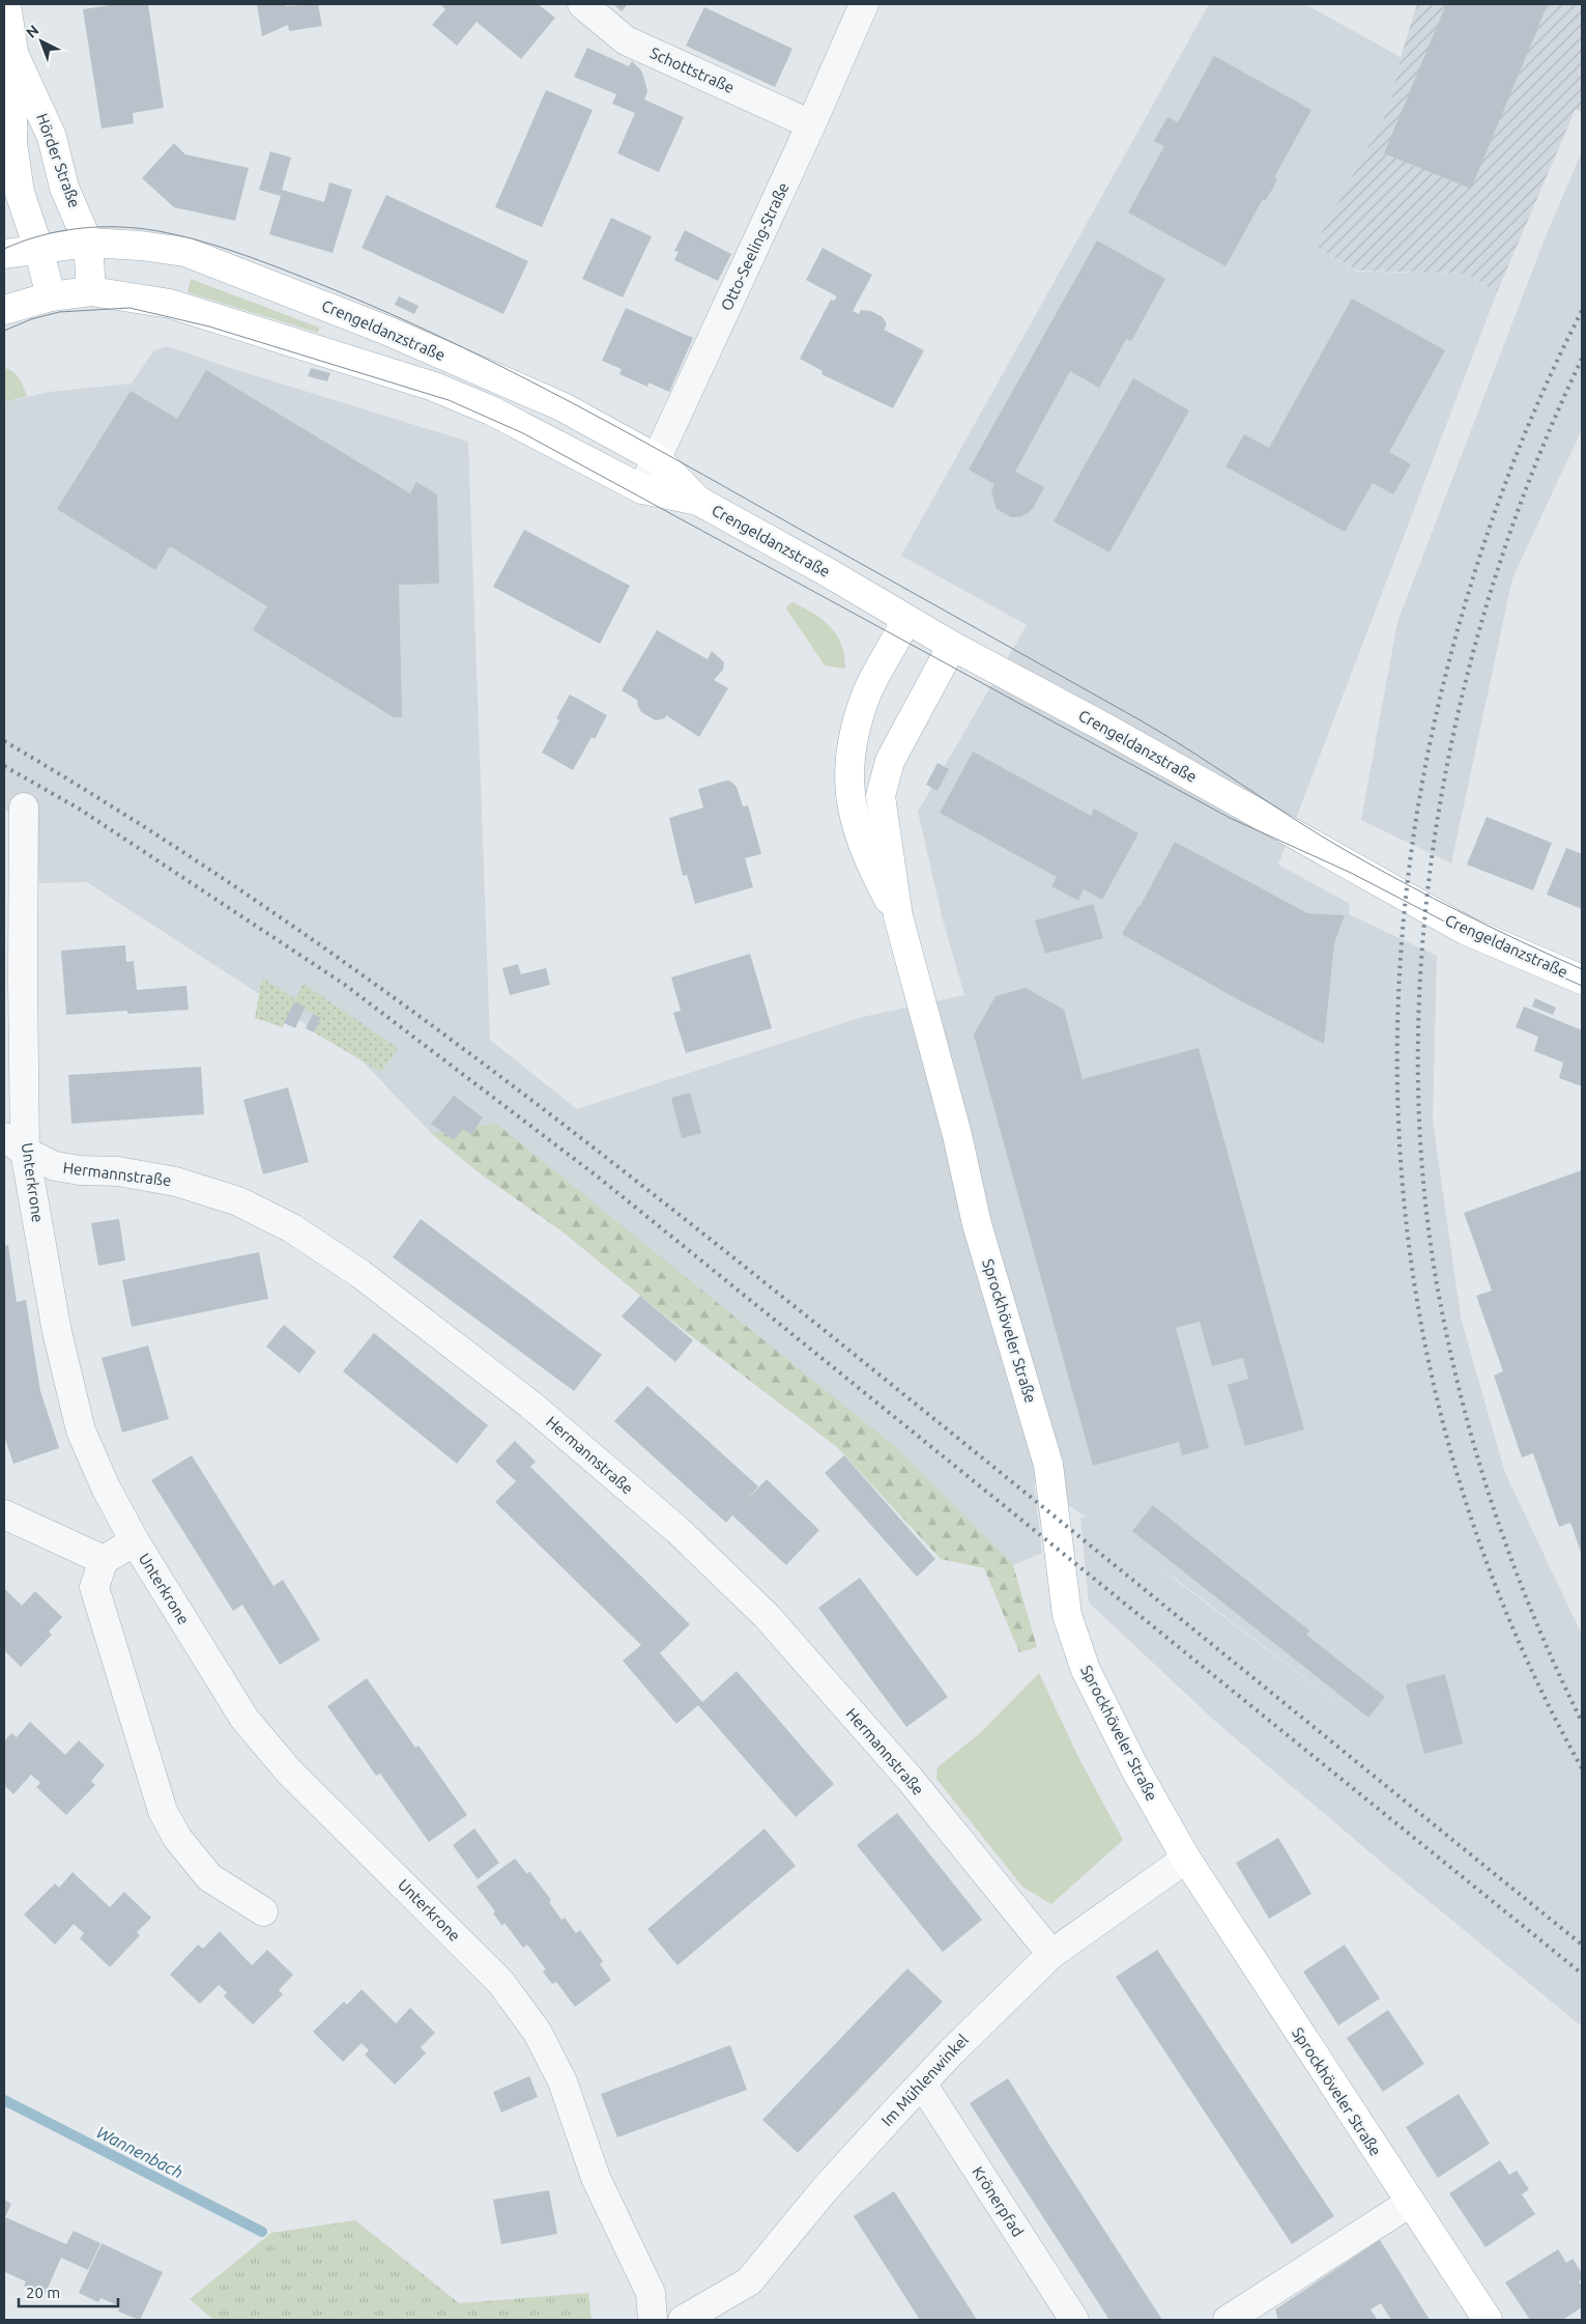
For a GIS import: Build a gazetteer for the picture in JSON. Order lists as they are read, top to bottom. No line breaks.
{"streets":{"main road":["Hörder Straße","Crengeldanzstraße","Sprockhöveler Straße"],"street":["Schottstraße","Otto-Seeling-Straße","Hermannstraße","Unterkrone","Im Mühlenwinkel","Krönerpfad"]},"crossings":[["Schottstraße","Otto-Seeling-Straße"],["Hörder Straße","Crengeldanzstraße"],["Otto-Seeling-Straße","Crengeldanzstraße"],["Crengeldanzstraße","Sprockhöveler Straße"],["Hermannstraße","Unterkrone"],["Hermannstraße","Im Mühlenwinkel"],["Sprockhöveler Straße","Im Mühlenwinkel"],["Im Mühlenwinkel","Krönerpfad"]],"water":["Wannenbach"],"scale_bar":"20 m","north":"top left"}
